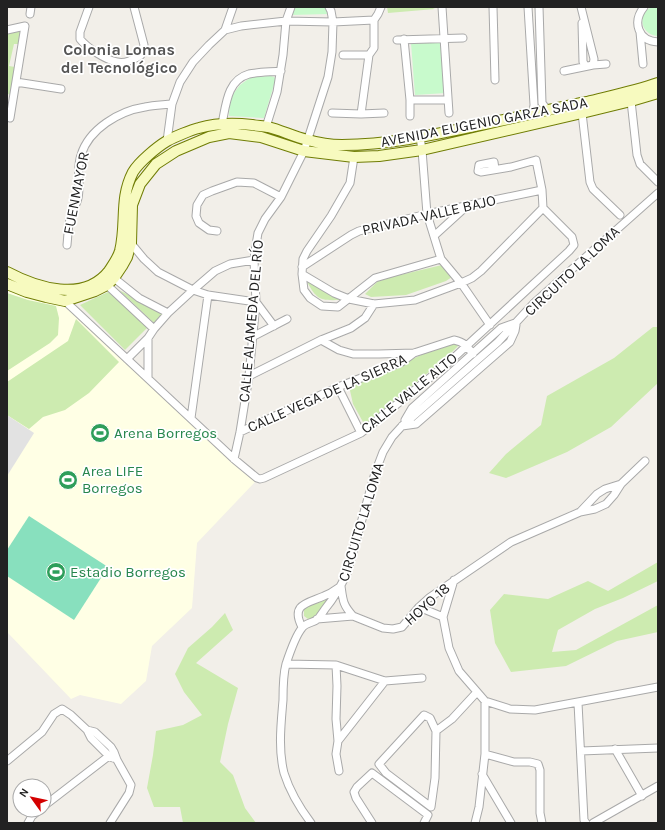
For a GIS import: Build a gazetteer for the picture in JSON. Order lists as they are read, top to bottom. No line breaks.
{"streets":{"street":["AVENIDA EUGENIO GARZA SADA","FUENMAYOR","PRIVADA VALLE BAJO","CIRCUITO LA LOMA","CALLE ALAMEDA DEL RÍO","CALLE VEGA DE LA SIERRA","CALLE VALLE ALTO","HOYO 18"]},"crossings":[["AVENIDA EUGENIO GARZA SADA","CALLE ALAMEDA DEL RÍO"],["CIRCUITO LA LOMA","HOYO 18"],["CALLE ALAMEDA DEL RÍO","CALLE VEGA DE LA SIERRA"],["CALLE ALAMEDA DEL RÍO","CALLE VALLE ALTO"]],"districts":["Colonia Lomas del Tecnológico"],"places":{"sports":["Arena Borregos","Area LIFE Borregos","Estadio Borregos"]},"north":"top left"}
